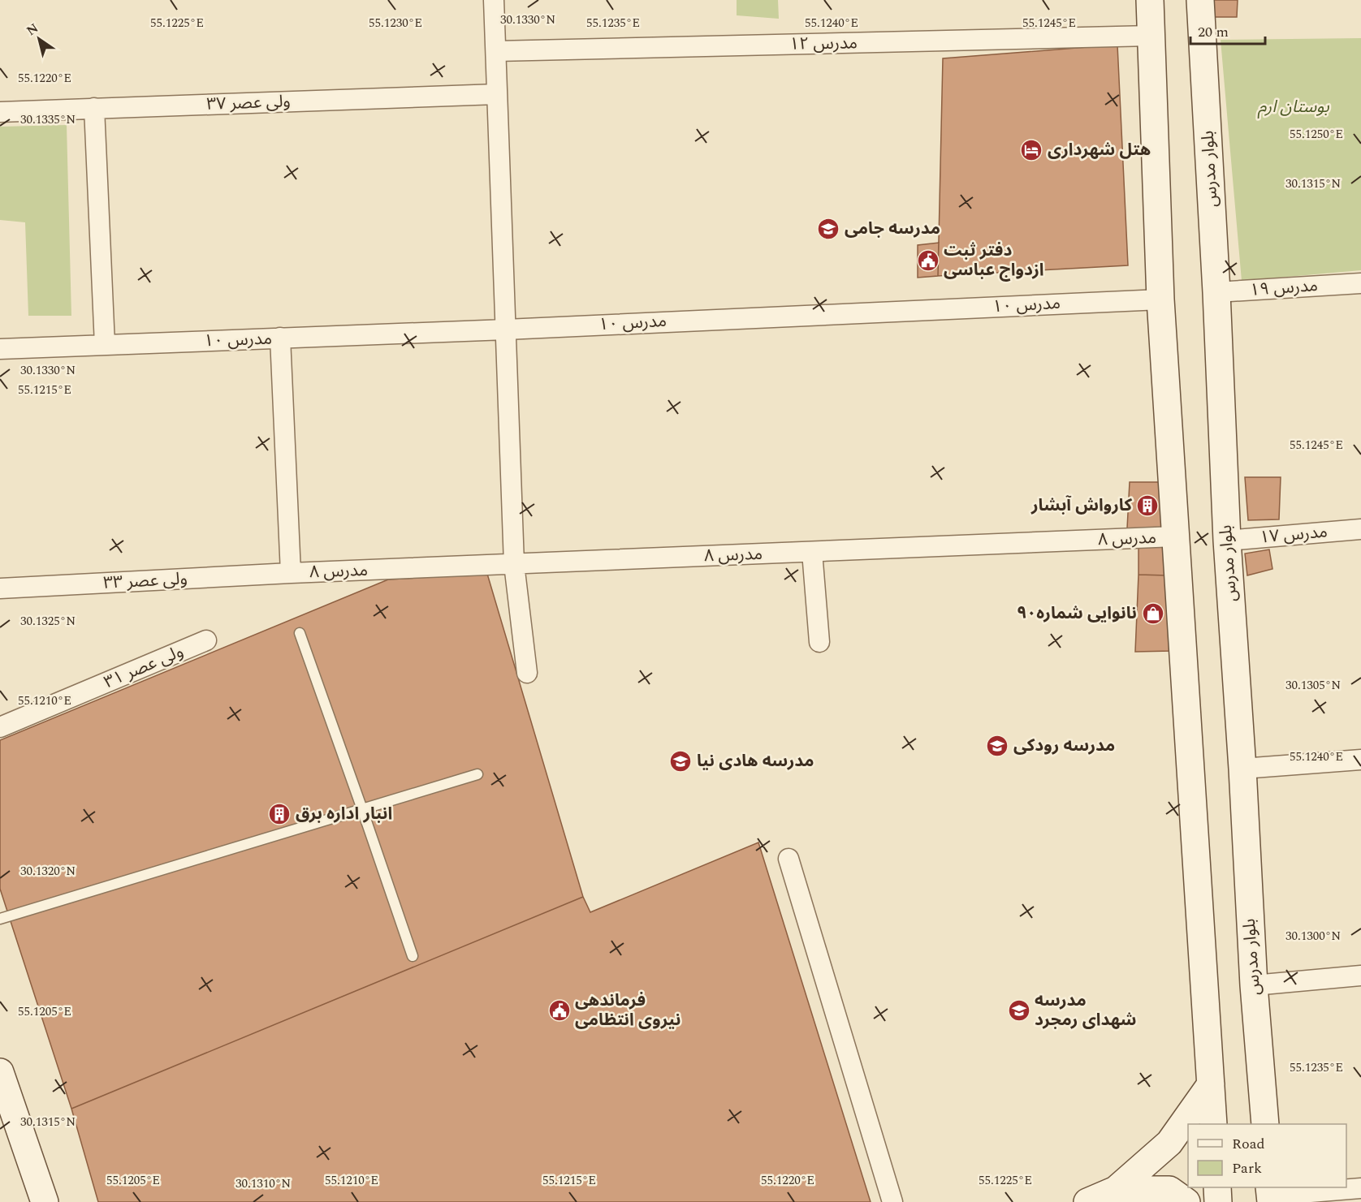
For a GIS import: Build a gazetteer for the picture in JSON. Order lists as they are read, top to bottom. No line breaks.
{"streets":{"street":["مدرس ۱۲","ولی عصر ۳۷","بلوار مدرس","مدرس ۱۹","مدرس ۱۰","مدرس ۱۷","مدرس ۸","ولی عصر ۳۳","ولی عصر ۳۱"]},"crossings":[["بلوار مدرس","مدرس ۱۹"],["بلوار مدرس","مدرس ۱۷"],["مدرس ۸","ولی عصر ۳۳"]],"parks":["بوستان ارم"],"places":{"hotel":["هتل شهرداری"],"school or university":["مدرسه جامی","مدرسه رودکی","مدرسه هادی نیا","مدرسه شهدای رمجرد"],"public building":["دفتر ثبت ازدواج عباسی","فرماندهی نیروی انتظامی"],"building":["کارواش آبشار","انبار اداره برق"],"shop":["نانوایی شماره۹۰"]},"legend":["Road","Park"],"scale_bar":"20 m","north":"top left","coordinates":["30.1330°N","55.1225°E","55.1230°E","55.1240°E","55.1235°E","55.1245°E","55.1220°E","30.1335°N","55.1250°E","30.1315°N","55.1215°E","30.1325°N","30.1305°N","55.1210°E","30.1320°N","30.1300°N","55.1205°E","30.1310°N"]}
